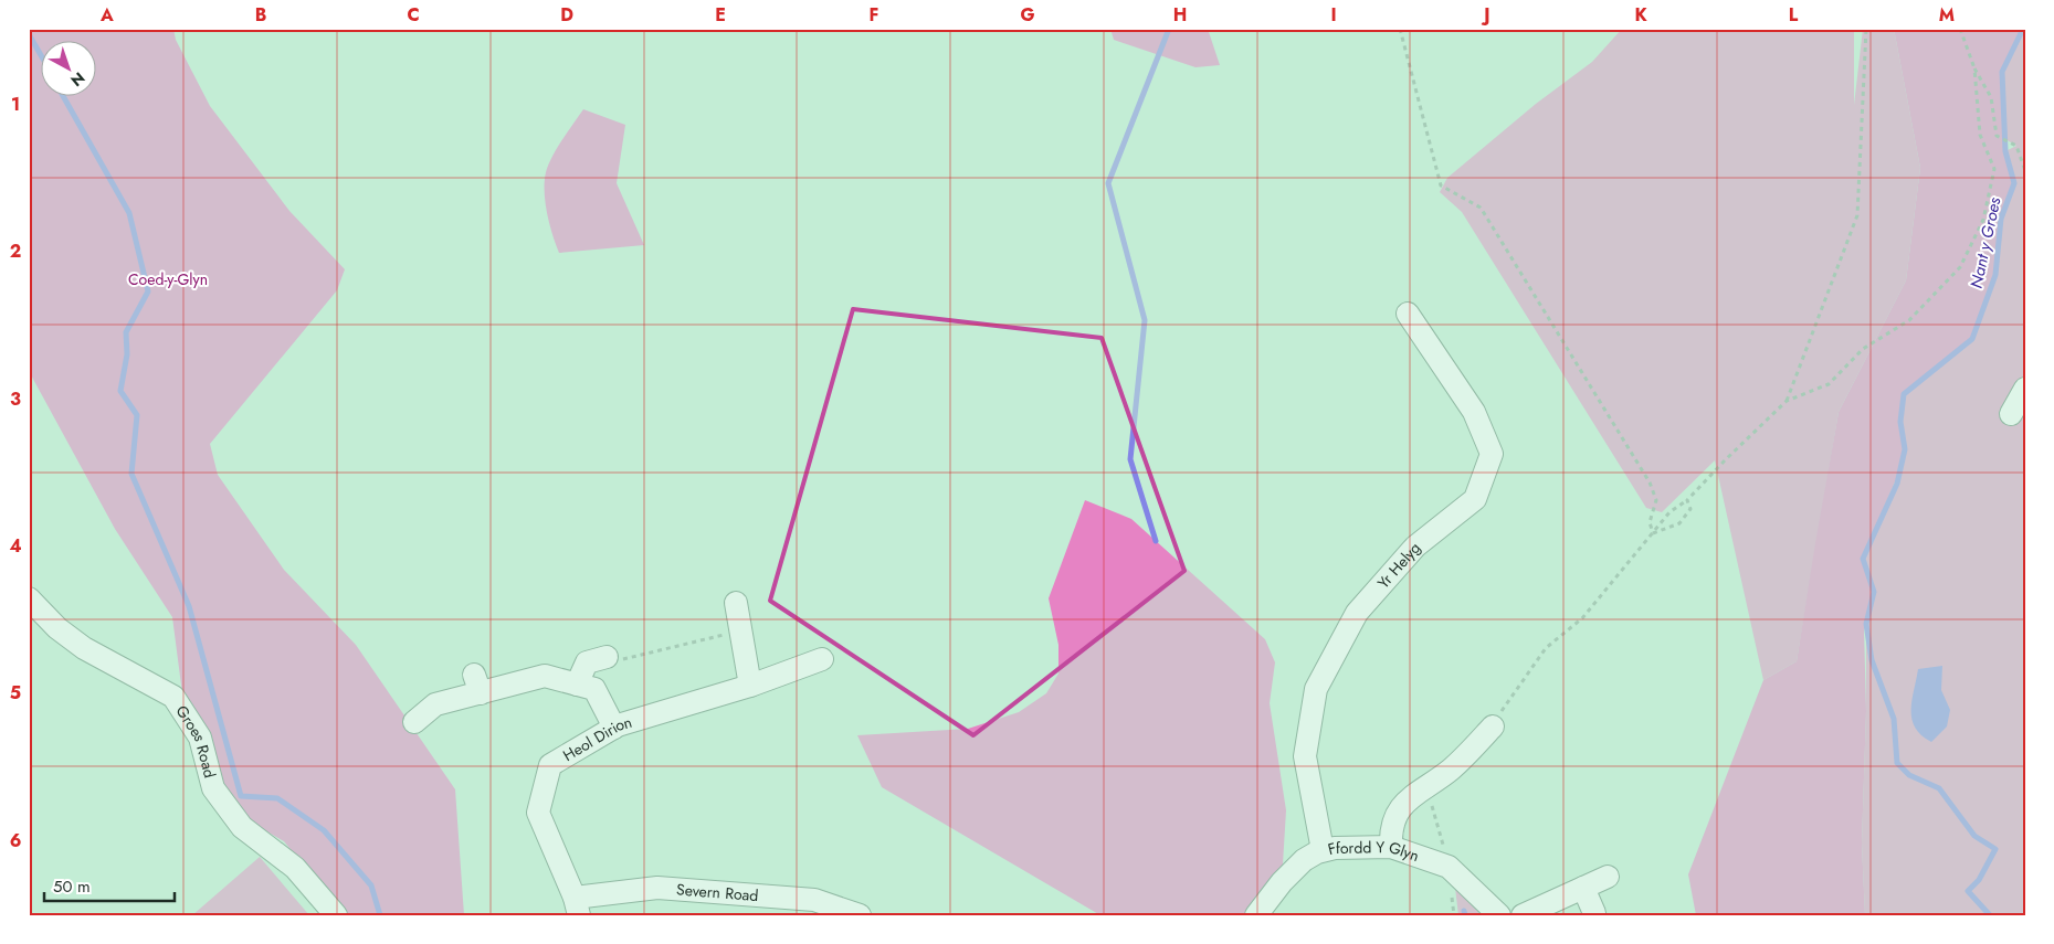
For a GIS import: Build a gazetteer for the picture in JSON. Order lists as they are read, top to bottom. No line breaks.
{"streets":{"street":["Yr Helyg","Heol Dirion","Groes Road","Ffordd Y Glyn","Severn Road"]},"crossings":[["Yr Helyg","Ffordd Y Glyn"],["Heol Dirion","Severn Road"]],"water":["Nant y Groes"],"parks":["Coed-y-Glyn"],"scale_bar":"50 m","north":"bottom right","grid":{"columns":["A","B","C","D","E","F","G","H","I","J","K","L","M"],"rows":["1","2","3","4","5","6"]}}
